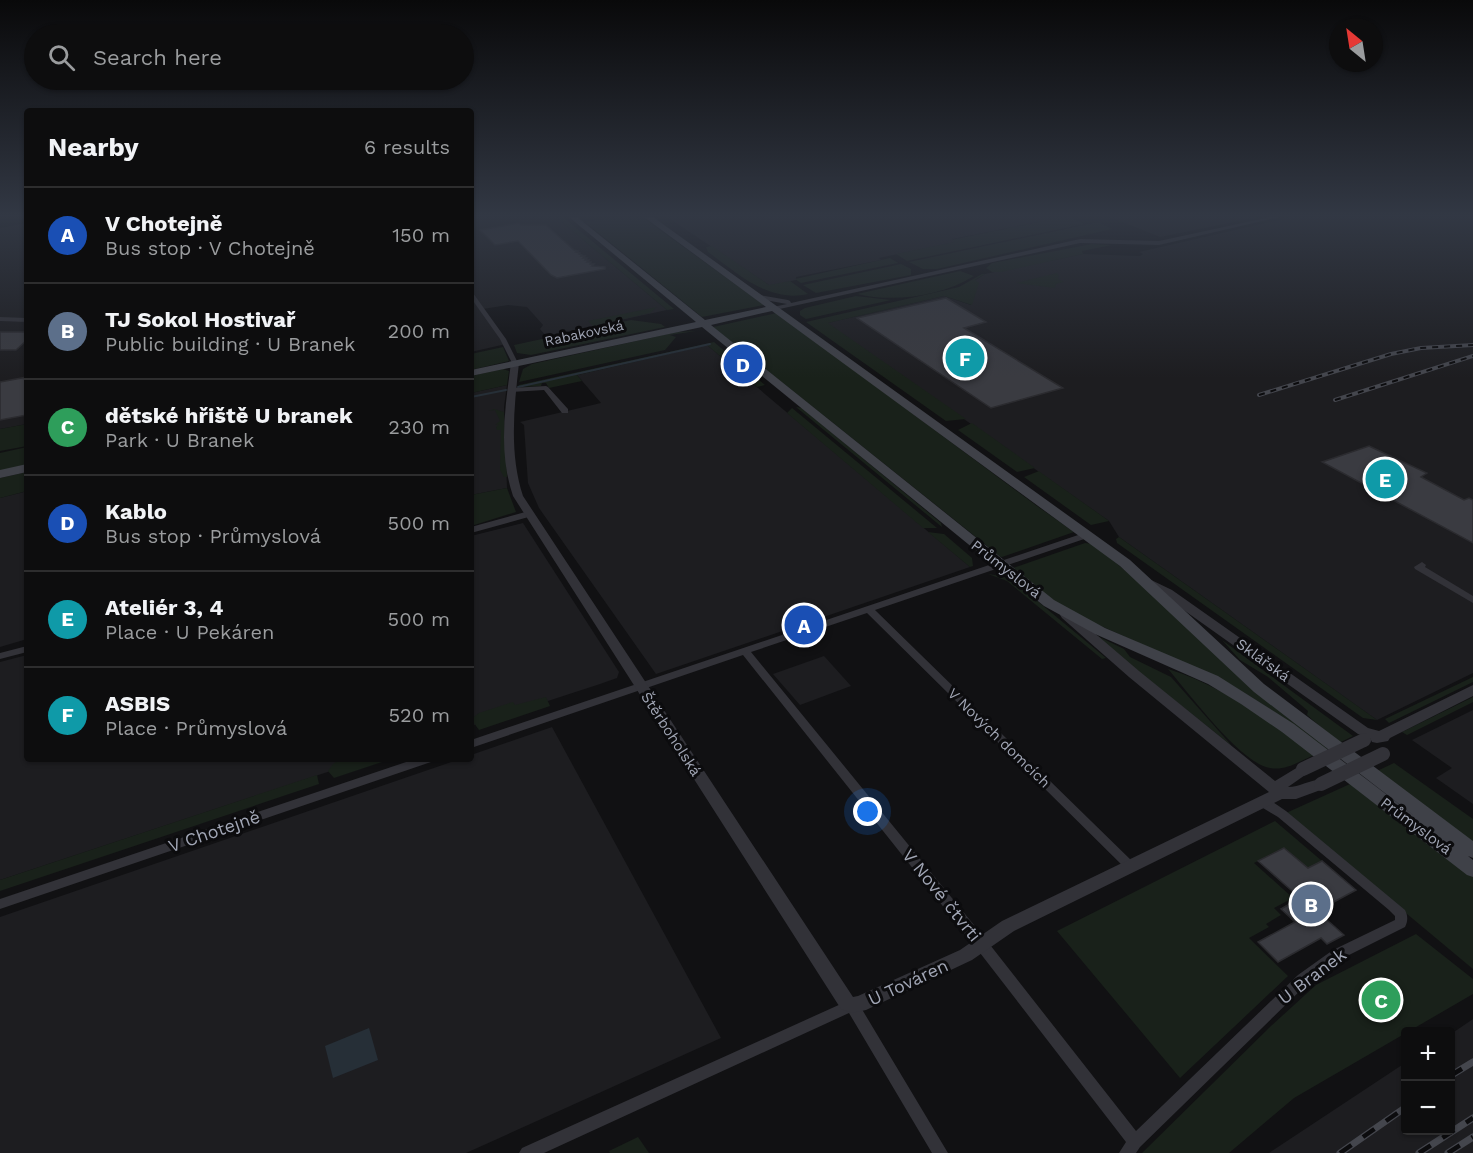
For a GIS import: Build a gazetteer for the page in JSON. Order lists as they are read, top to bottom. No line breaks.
{"streets":{"main road":["Rabakovská","Průmyslová"],"street":["Sklářská","Štěrboholská","V Nových domcích","V Chotejně","V Nové čtvrti","U Branek","U Továren"]},"crossings":[["Rabakovská","Průmyslová"],["Rabakovská","Štěrboholská"],["Průmyslová","Sklářská"],["Sklářská","U Továren"],["Štěrboholská","U Továren"],["V Nových domcích","U Továren"],["V Nové čtvrti","U Branek"],["V Nové čtvrti","U Továren"],["U Branek","U Továren"]],"north":"top left","page":{"search":"Search here","heading":["Nearby","6 results"],"list":[{"mark":"A","name":"V Chotejně","note":"Bus stop · V Chotejně","value":"150 m"},{"mark":"B","name":"TJ Sokol Hostivař","note":"Public building · U Branek","value":"200 m"},{"mark":"C","name":"dětské hřiště U branek","note":"Park · U Branek","value":"230 m"},{"mark":"D","name":"Kablo","note":"Bus stop · Průmyslová","value":"500 m"},{"mark":"E","name":"Ateliér 3, 4","note":"Place · U Pekáren","value":"500 m"},{"mark":"F","name":"ASBIS","note":"Place · Průmyslová","value":"520 m"}],"pins":["F","D","E","A","B","C"],"map_buttons":["+","−"]}}
